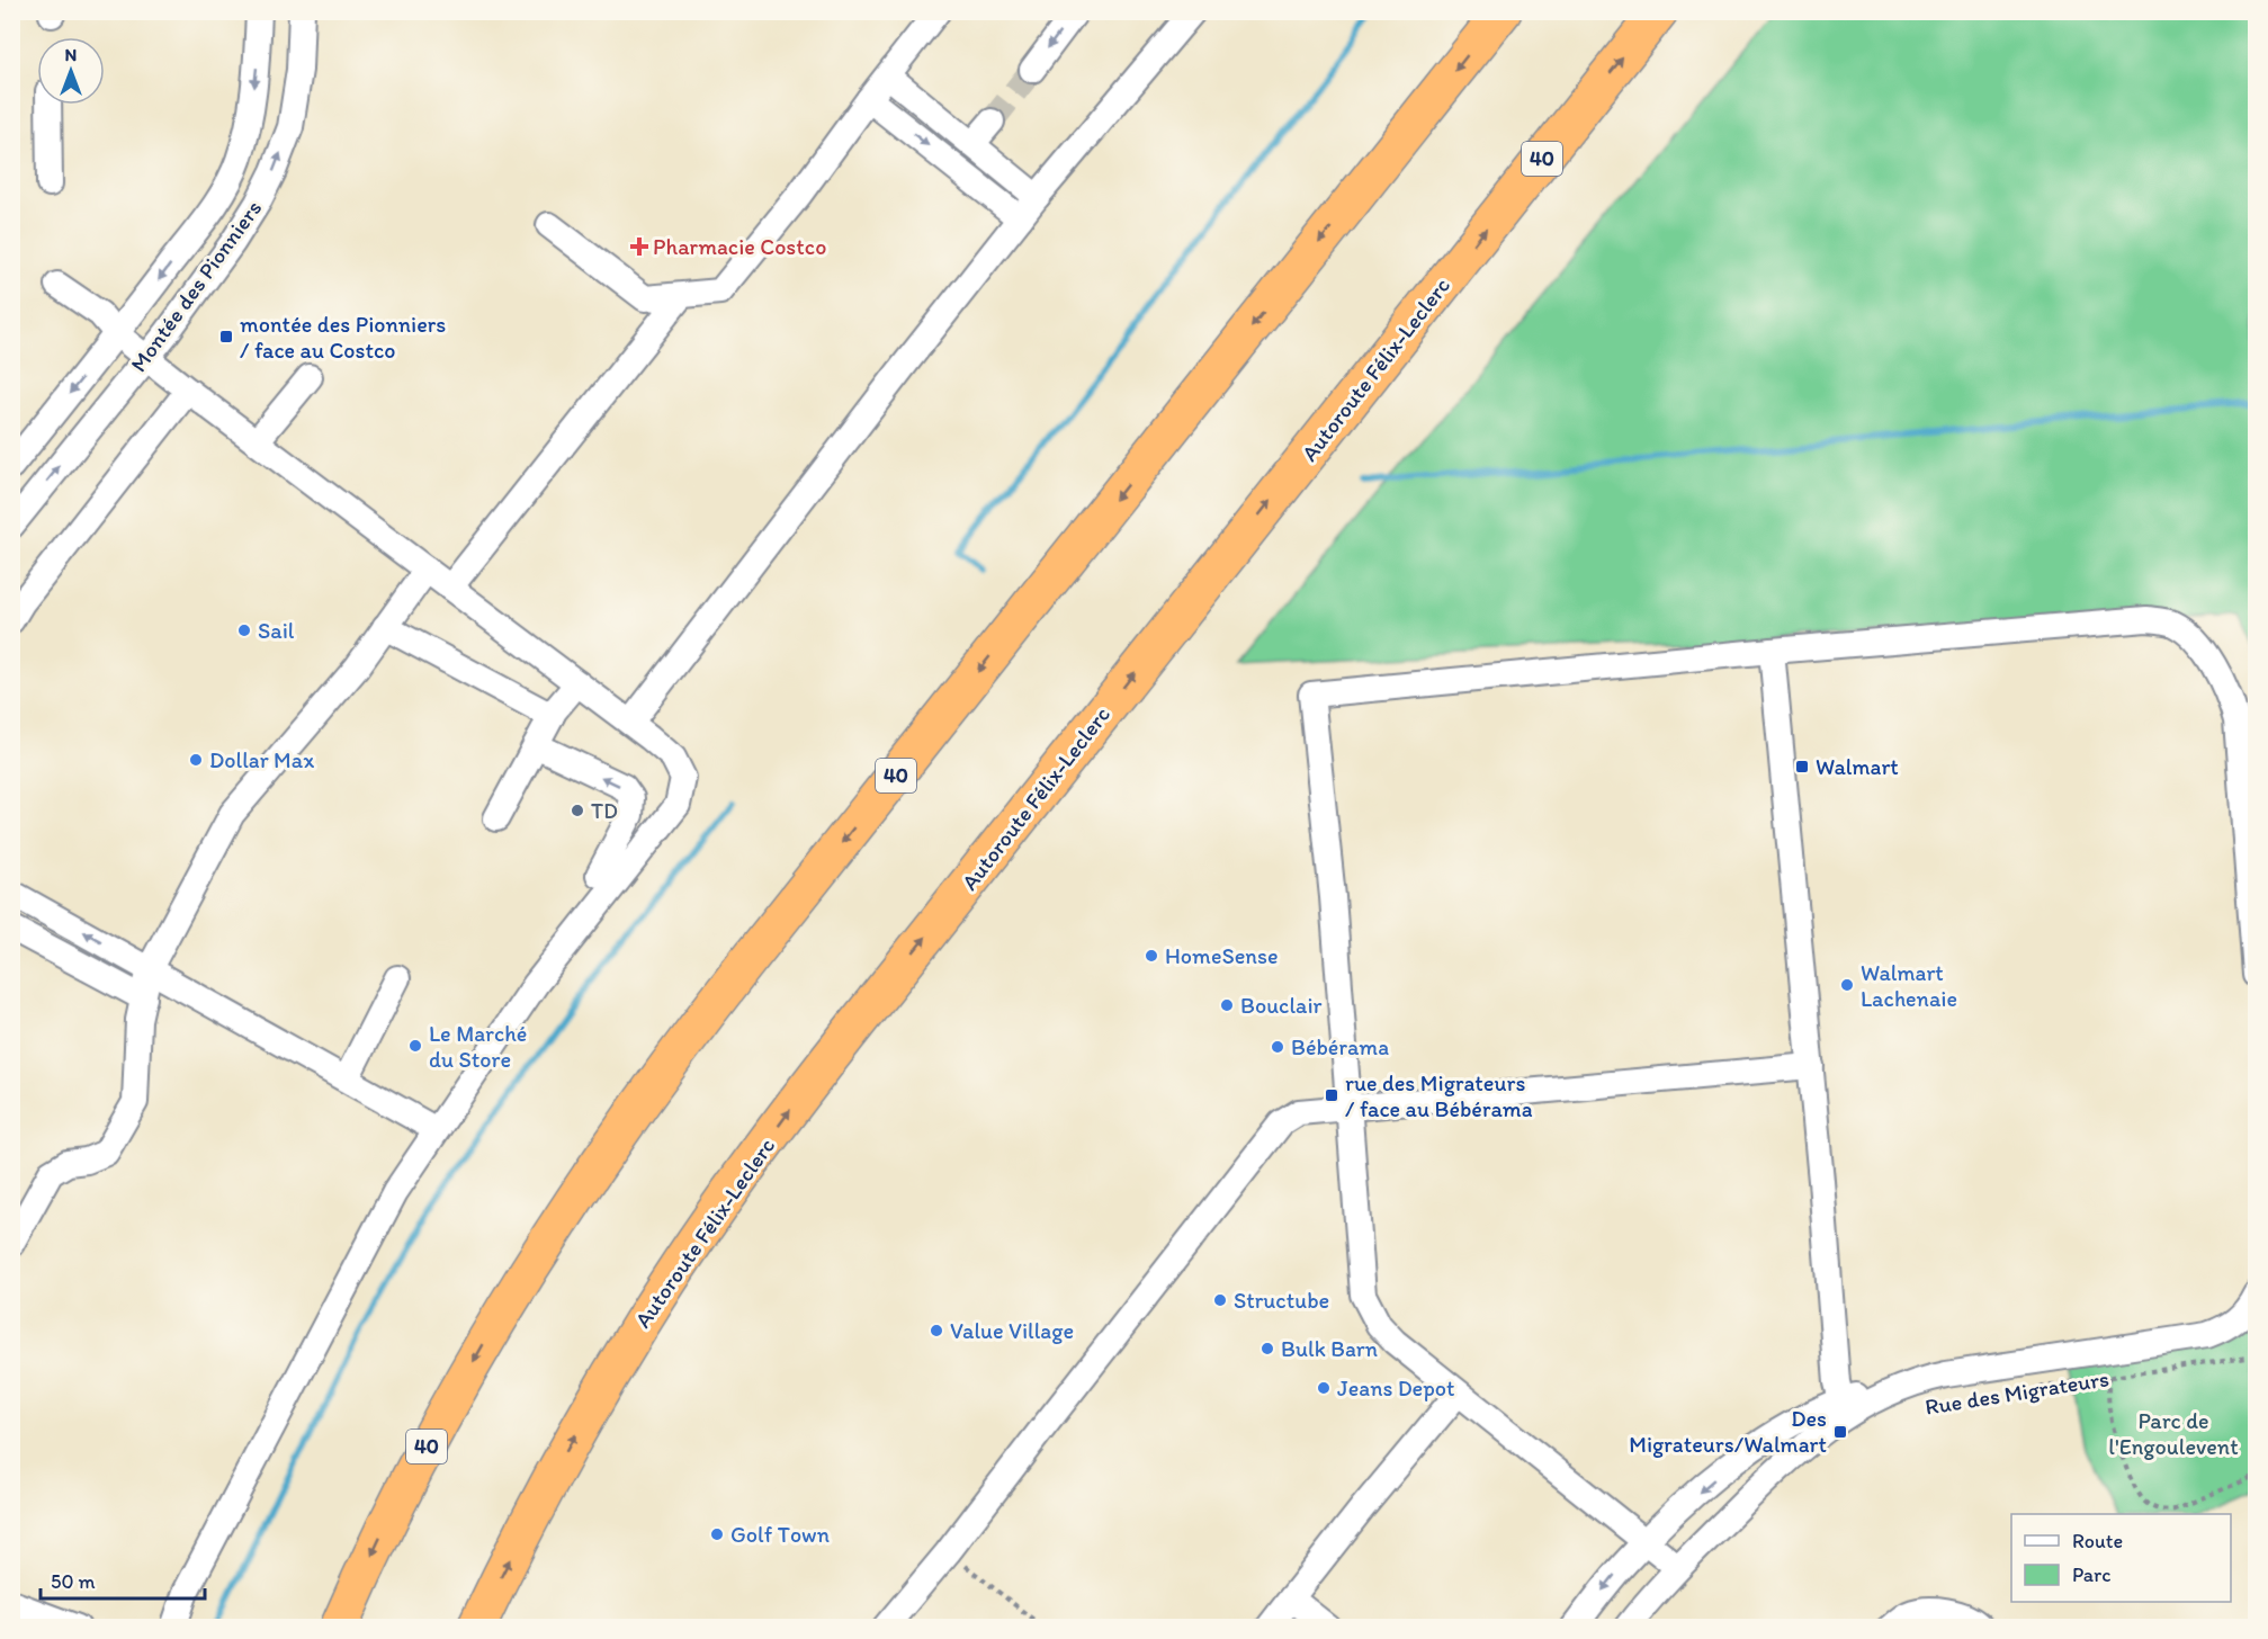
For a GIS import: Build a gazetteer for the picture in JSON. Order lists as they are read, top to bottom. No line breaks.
{"streets":{"highway":["40","Autoroute Félix-Leclerc"],"street":["Montée des Pionniers","Rue des Migrateurs"]},"parks":["Parc de l'Engoulevent"],"places":{"health":["Pharmacie Costco"],"transit":["montée des Pionniers / face au Costco","Walmart","rue des Migrateurs / face au Bébérama","Des Migrateurs/Walmart"],"other":["Sail","Dollar Max","TD","HomeSense","Walmart Lachenaie","Bouclair","Le Marché du Store","Bébérama","Structube","Value Village","Bulk Barn","Jeans Depot","Golf Town"]},"legend":["Route","Parc"],"scale_bar":"50 m","north":"top"}
